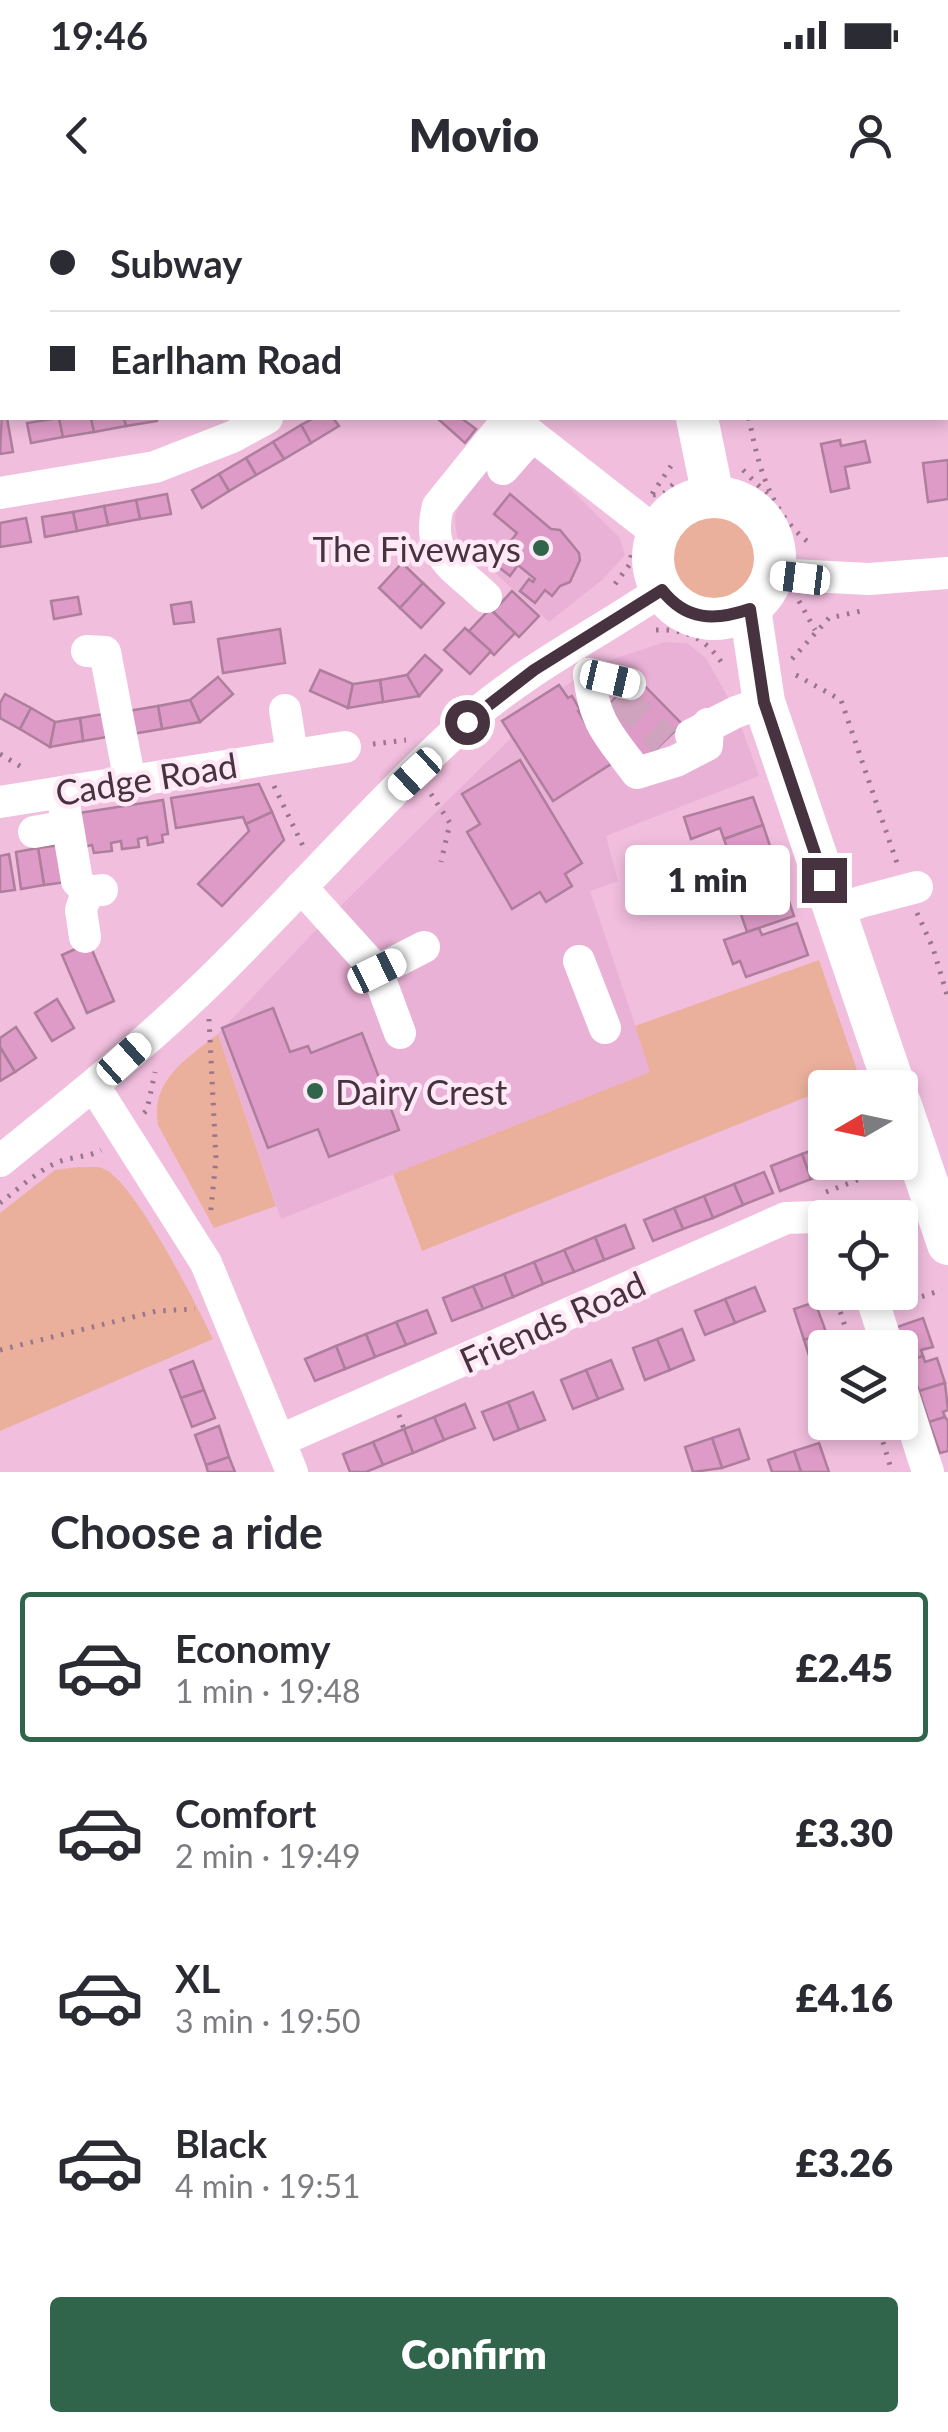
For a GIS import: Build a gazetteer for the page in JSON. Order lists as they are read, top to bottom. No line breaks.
{"streets":{"street":["Cadge Road","Friends Road"]},"places":["The Fiveways","Dairy Crest"],"north":"left","page":{"status":"19:46","header":"Movio","banner":["Subway","Earlham Road"],"bubble":"1 min","heading":"Choose a ride","list":[{"name":"Economy","note":"1 min · 19:48","value":"£2.45"},{"name":"Comfort","note":"2 min · 19:49","value":"£3.30"},{"name":"XL","note":"3 min · 19:50","value":"£4.16"},{"name":"Black","note":"4 min · 19:51","value":"£3.26"}],"buttons":"Confirm"}}
